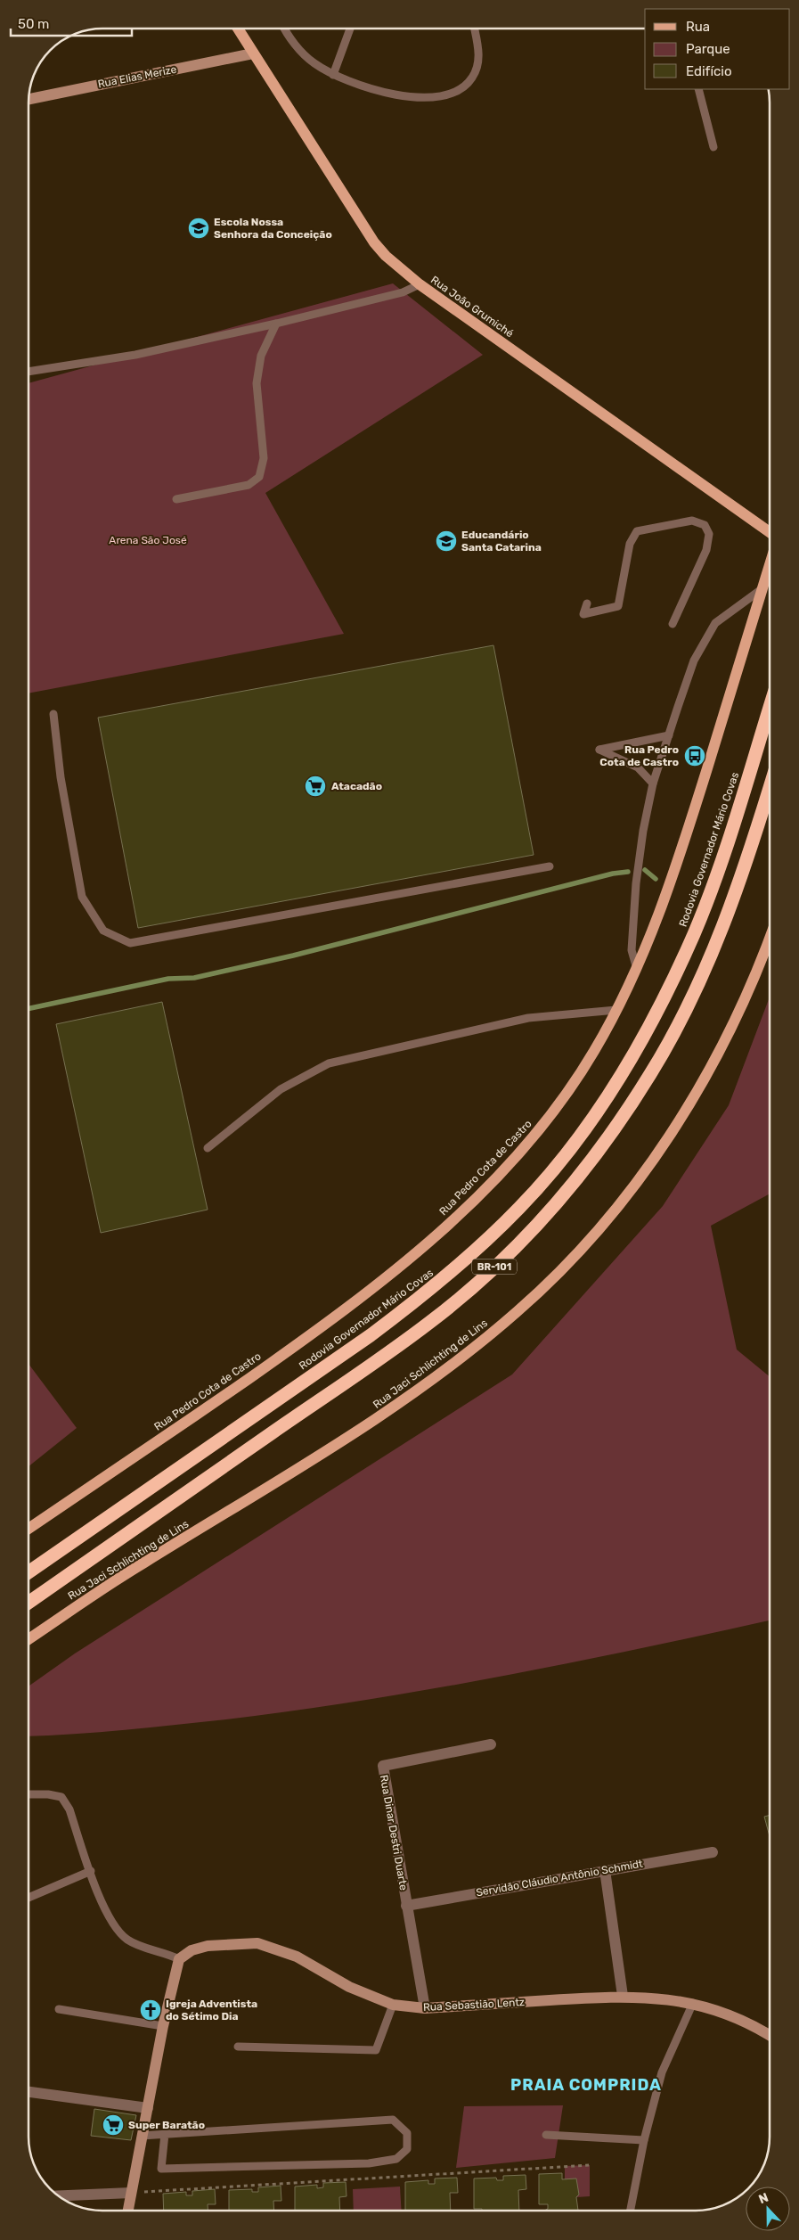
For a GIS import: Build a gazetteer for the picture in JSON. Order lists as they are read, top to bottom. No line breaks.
{"streets":{"highway":["Rodovia Governador Mário Covas","BR-101"],"main road":["Rua João Grumiché","Rua Pedro Cota de Castro","Rua Jaci Schlichting de Lins"],"street":["Rua Elias Merize","Rua Dinar Destri Duarte","Servidão Cláudio Antônio Schmidt","Rua Sebastião Lentz"]},"crossings":[["Rua Elias Merize","Rua João Grumiché"],["Rua Dinar Destri Duarte","Servidão Cláudio Antônio Schmidt"],["Rua Dinar Destri Duarte","Rua Sebastião Lentz"]],"districts":["PRAIA COMPRIDA"],"parks":["Arena São José"],"places":{"school or university":["Escola Nossa Senhora da Conceição","Educandário Santa Catarina"],"bus stop":["Rua Pedro Cota de Castro"],"supermarket":["Atacadão","Super Baratão"],"church":["Igreja Adventista do Sétimo Dia"]},"legend":["Rua","Parque","Edifício"],"scale_bar":"50 m","north":"top"}
